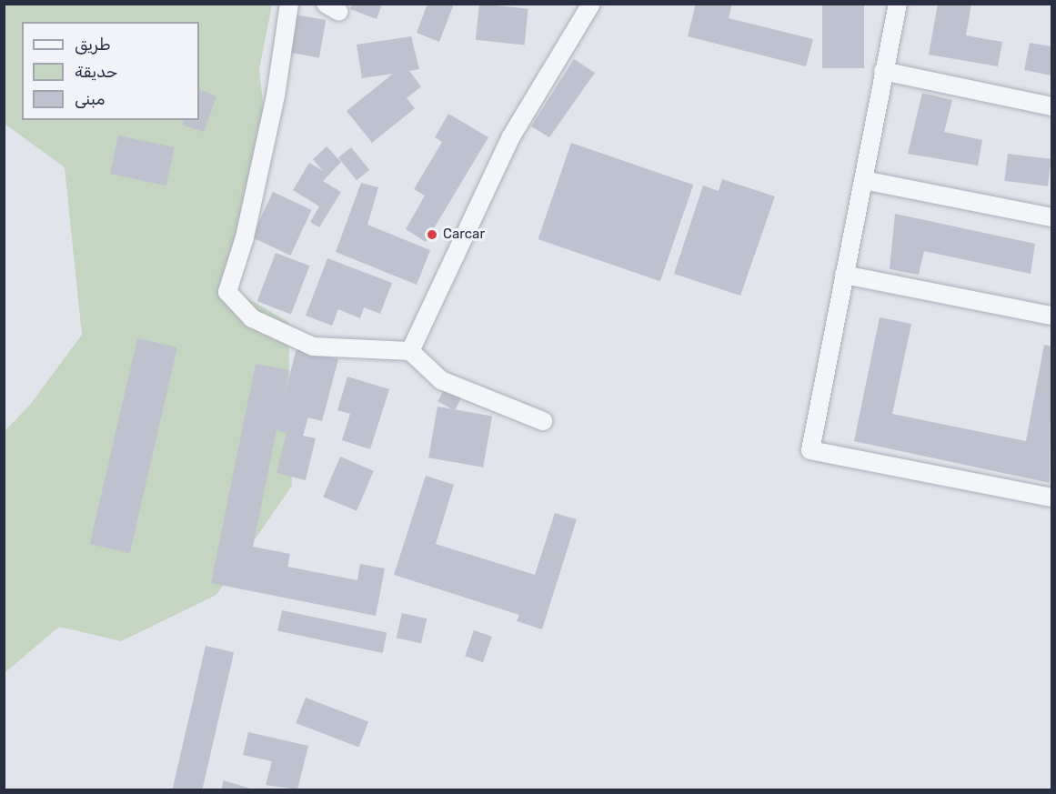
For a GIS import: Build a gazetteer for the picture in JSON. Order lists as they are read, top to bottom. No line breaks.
{"places":["Carcar"],"legend":["طريق","حديقة","مبنى"]}
